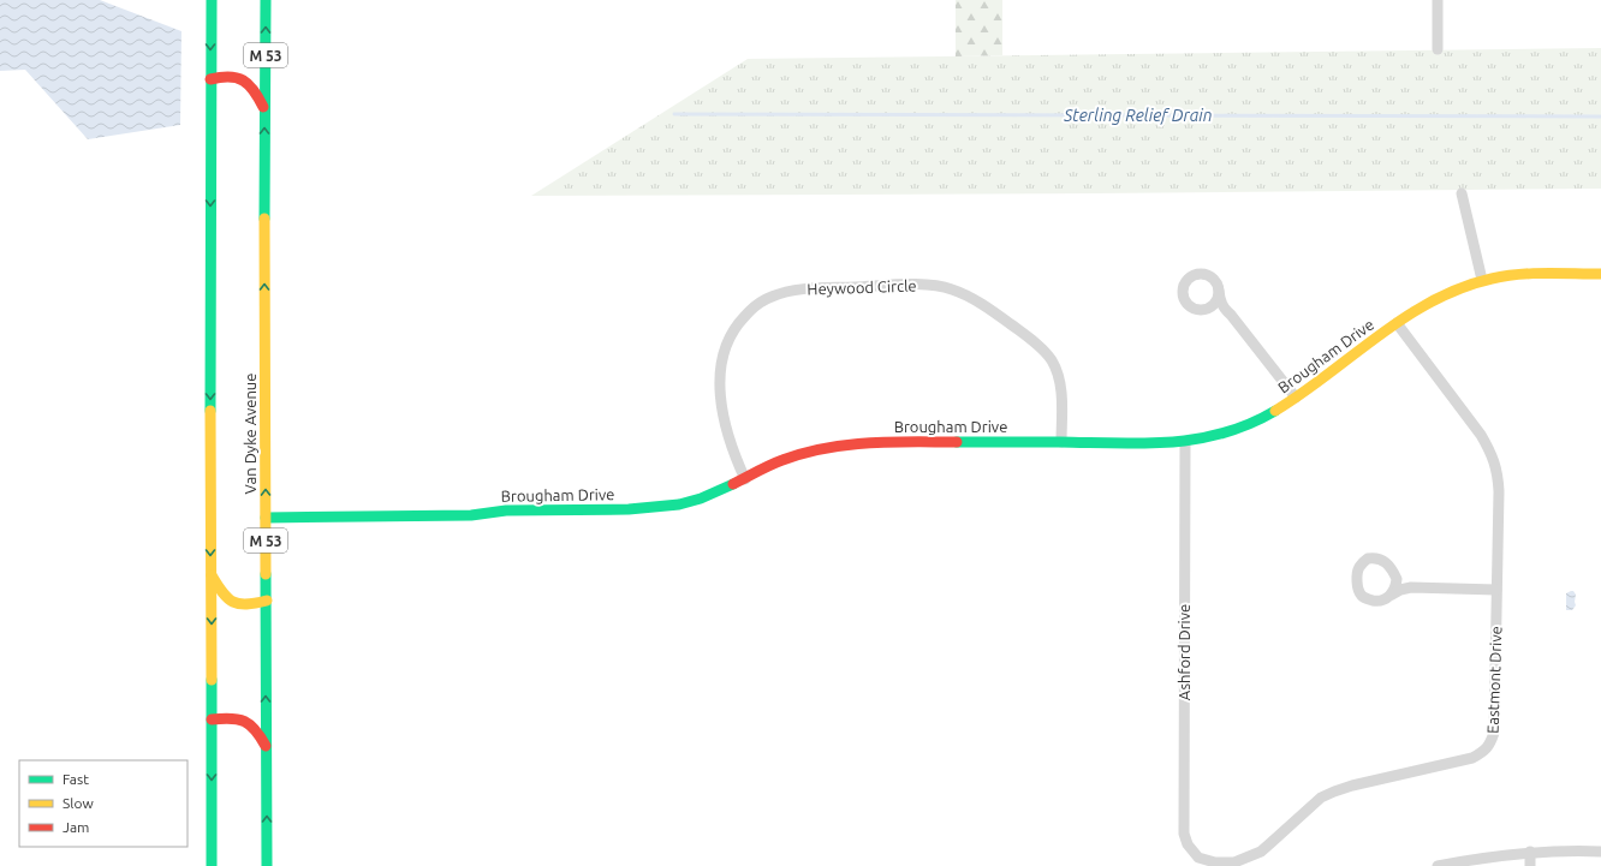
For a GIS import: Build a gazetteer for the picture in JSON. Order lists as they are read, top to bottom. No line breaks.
{"streets":{"main road":["M 53","Brougham Drive","Van Dyke Avenue"],"street":["Heywood Circle","Ashford Drive","Eastmont Drive"]},"crossings":[["Heywood Circle","Brougham Drive"],["Brougham Drive","Van Dyke Avenue"],["Brougham Drive","Ashford Drive"],["Brougham Drive","Eastmont Drive"],["Ashford Drive","Eastmont Drive"]],"water":["Sterling Relief Drain"],"legend":["Fast","Slow","Jam"]}
